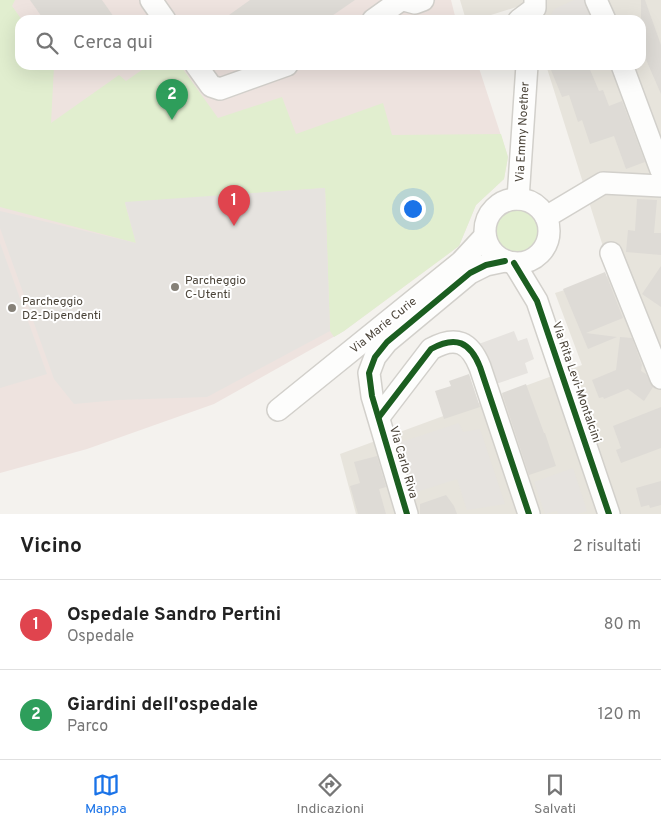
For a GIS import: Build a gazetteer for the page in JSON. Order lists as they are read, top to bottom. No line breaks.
{"streets":{"street":["Via Emmy Noether","Via Marie Curie","Via Rita Levi-Montalcini","Via Carlo Riva"]},"crossings":[["Via Emmy Noether","Via Marie Curie"],["Via Emmy Noether","Via Rita Levi-Montalcini"],["Via Emmy Noether","Via Carlo Riva"],["Via Marie Curie","Via Rita Levi-Montalcini"],["Via Marie Curie","Via Carlo Riva"],["Via Rita Levi-Montalcini","Via Carlo Riva"]],"places":["Parcheggio C-Utenti","Parcheggio D2-Dipendenti"],"page":{"search":"Cerca qui","pins":["2","1"],"heading":["Vicino","2 risultati"],"list":[{"mark":"1","name":"Ospedale Sandro Pertini","note":"Ospedale","value":"80 m"},{"mark":"2","name":"Giardini dell'ospedale","note":"Parco","value":"120 m"}],"nav":["Mappa","Indicazioni","Salvati"]}}
